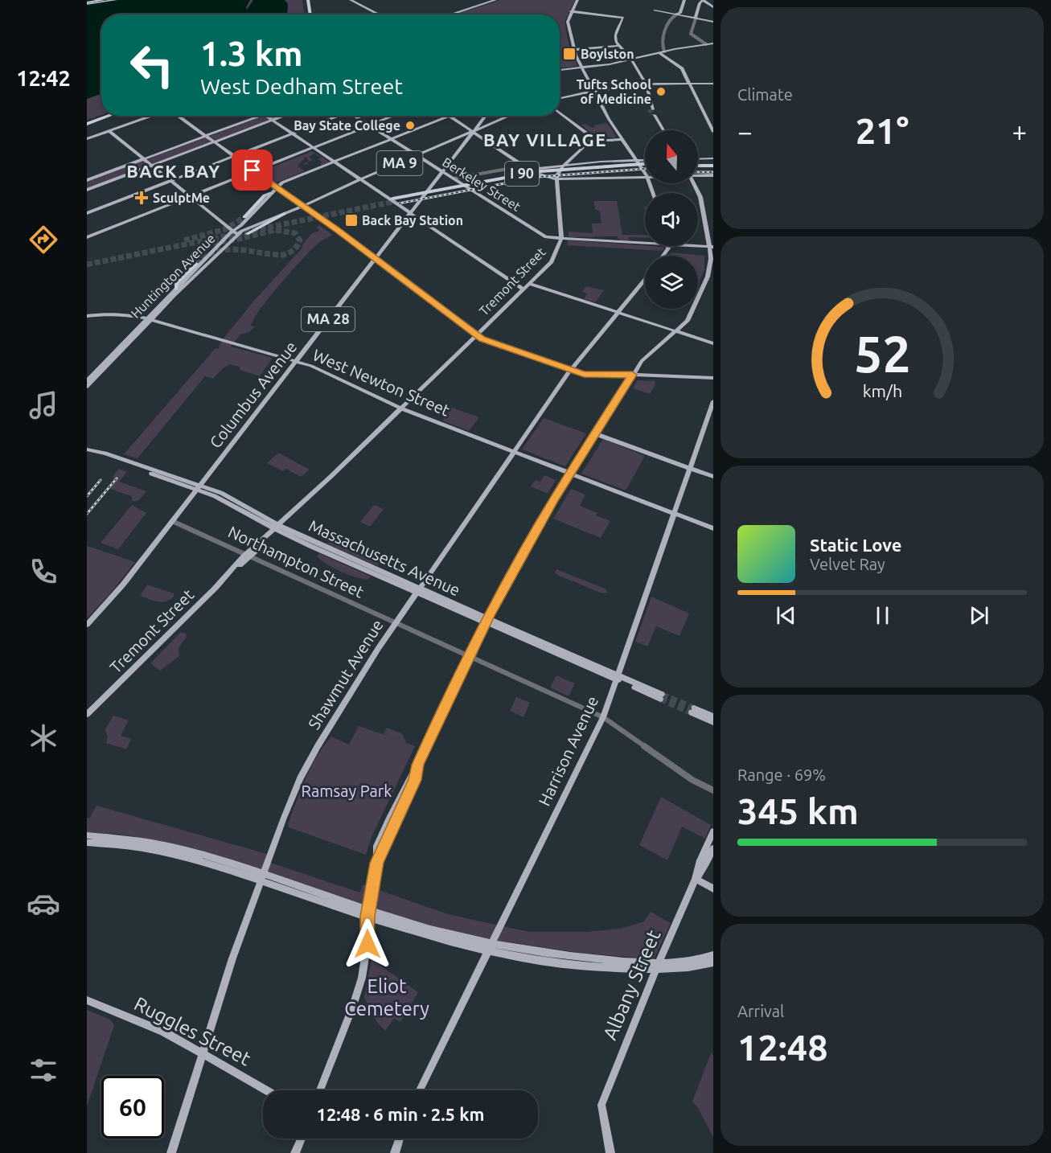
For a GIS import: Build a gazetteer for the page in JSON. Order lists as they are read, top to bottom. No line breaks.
{"streets":{"highway":["I 90"],"main road":["MA 9","Berkeley Street","Huntington Avenue","Tremont Street","MA 28","West Newton Street","Columbus Avenue","Massachusetts Avenue","Shawmut Avenue","Harrison Avenue","Albany Street","Ruggles Street"],"street":["Northampton Street"]},"crossings":[["MA 9","Berkeley Street"],["MA 9","Huntington Avenue"],["MA 9","MA 28"],["MA 9","Columbus Avenue"],["Berkeley Street","Tremont Street"],["Berkeley Street","Columbus Avenue"],["Huntington Avenue","West Newton Street"],["Tremont Street","West Newton Street"],["Tremont Street","Massachusetts Avenue"],["Tremont Street","Northampton Street"],["MA 28","Columbus Avenue"],["West Newton Street","Columbus Avenue"],["West Newton Street","Shawmut Avenue"],["West Newton Street","Harrison Avenue"],["Columbus Avenue","Massachusetts Avenue"],["Columbus Avenue","Northampton Street"],["Massachusetts Avenue","Shawmut Avenue"],["Massachusetts Avenue","Harrison Avenue"],["Northampton Street","Shawmut Avenue"],["Northampton Street","Harrison Avenue"],["Shawmut Avenue","Ruggles Street"]],"districts":["BAY VILLAGE","BACK BAY"],"parks":["Ramsay Park","Eliot Cemetery"],"places":{"transit":["Boylston","Back Bay Station"],"other":["Tufts School of Medicine","Bay State College"],"health":["SculptMe"]},"north":"top","page":{"tabs":"12:42","tile":["Climate",["Range · 69%","345 km"],["Arrival","12:48"]],"turn":["1.3 km","West Dedham Street"],"heat":["−","21°","+"],"song":["Static Love","Velvet Ray"],"limit":"60","trip":"12:48 · 6 min · 2.5 km","gauge":["52","km/h"]}}
